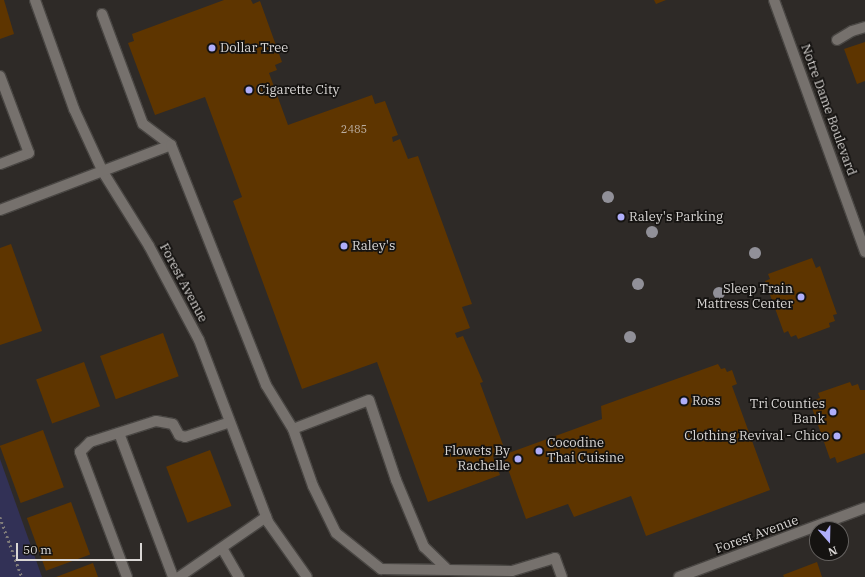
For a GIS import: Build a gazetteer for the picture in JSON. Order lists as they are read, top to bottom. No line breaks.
{"streets":{"street":["Notre Dame Boulevard","Forest Avenue"]},"places":["Dollar Tree","Cigarette City","Raley's Parking","Raley's","Sleep Train Mattress Center","Ross","Tri Counties Bank","Clothing Revival - Chico","Cocodine Thai Cuisine","Flowets By Rachelle"],"house_numbers":["2485"],"scale_bar":"50 m","north":"bottom"}
